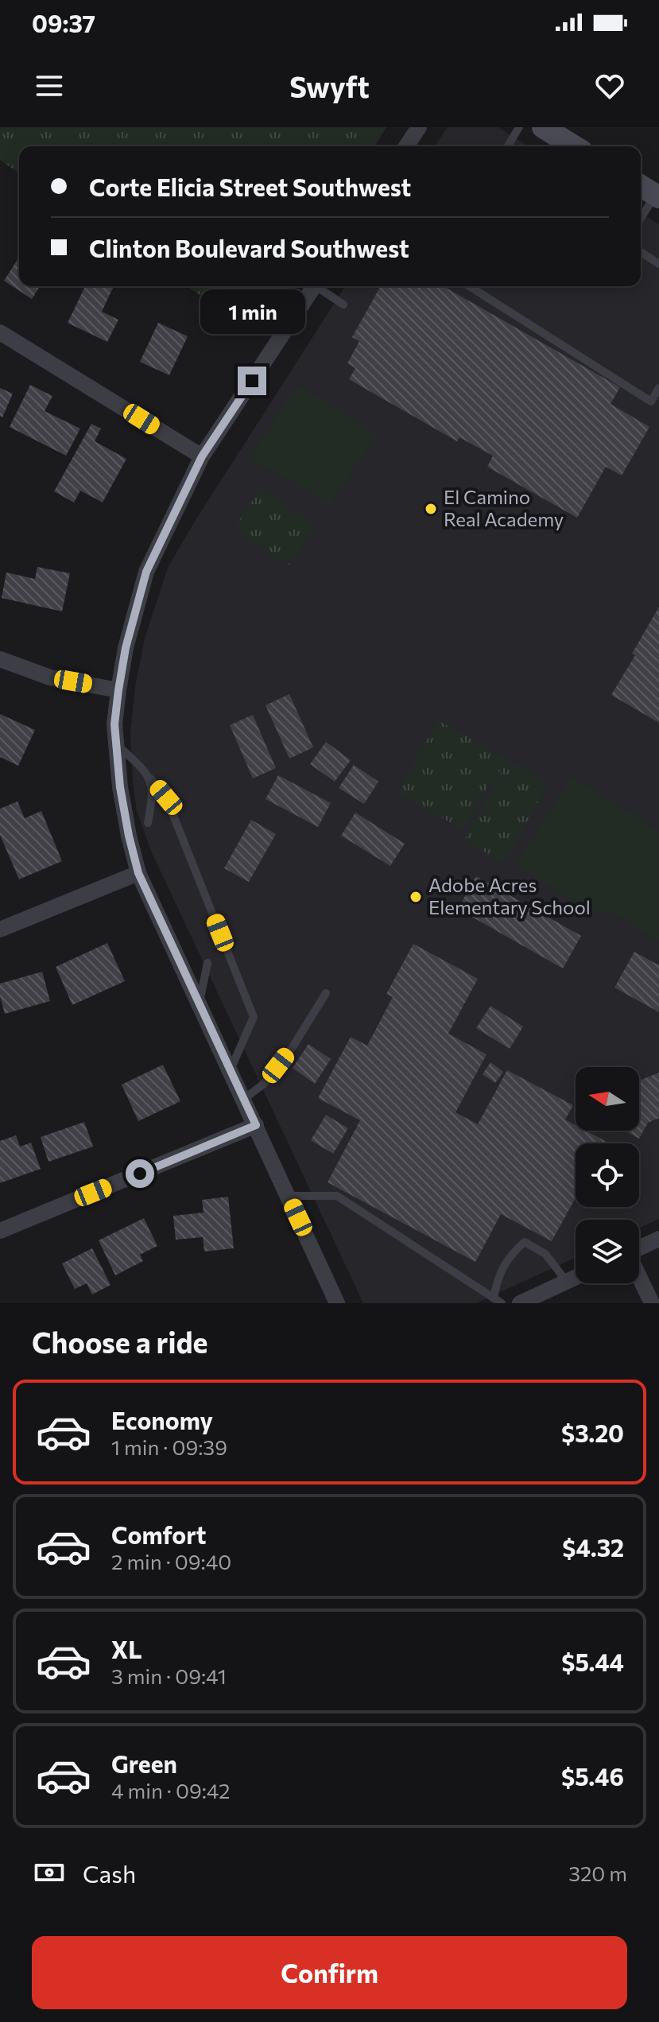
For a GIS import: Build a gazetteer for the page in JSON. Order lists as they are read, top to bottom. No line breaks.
{"places":["El Camino Real Academy","Adobe Acres Elementary School"],"north":"left","page":{"status":"09:37","header":"Swyft","banner":["Corte Elicia Street Southwest","Clinton Boulevard Southwest"],"bubble":"1 min","heading":"Choose a ride","list":[{"name":"Economy","note":"1 min · 09:39","value":"$3.20"},{"name":"Comfort","note":"2 min · 09:40","value":"$4.32"},{"name":"XL","note":"3 min · 09:41","value":"$5.44"},{"name":"Green","note":"4 min · 09:42","value":"$5.46"}],"pay":["Cash","320 m"],"buttons":"Confirm"}}
